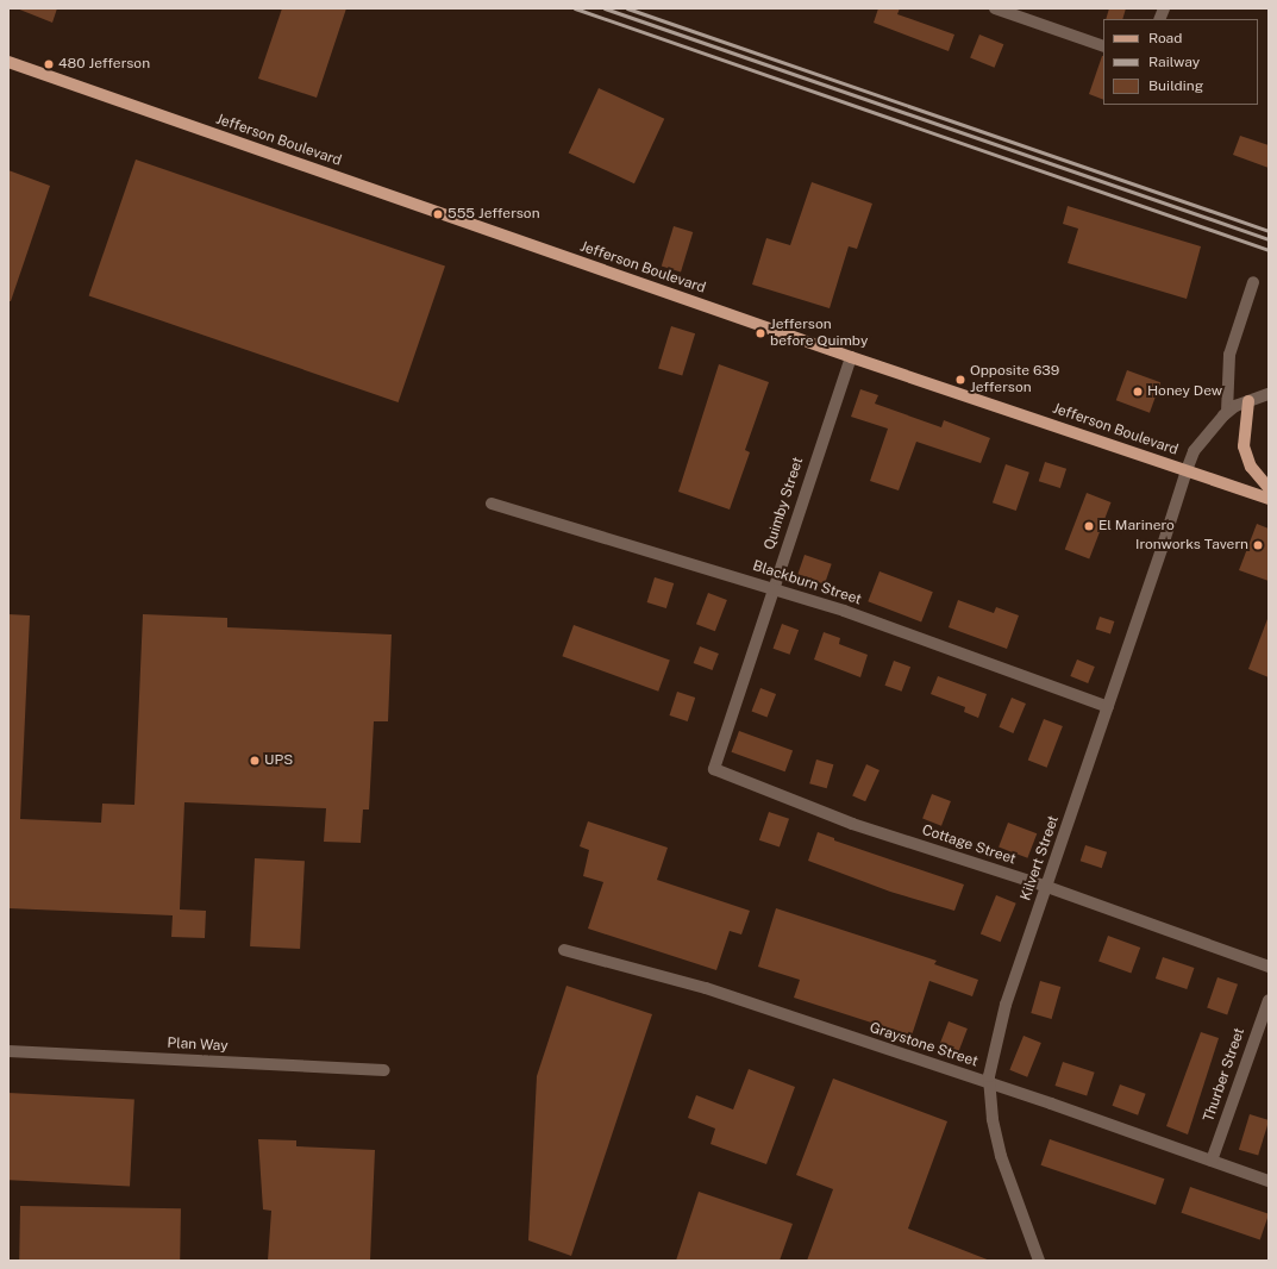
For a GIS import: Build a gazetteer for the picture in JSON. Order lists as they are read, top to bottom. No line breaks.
{"streets":{"main road":["Jefferson Boulevard"],"street":["Quimby Street","Blackburn Street","Cottage Street","Kilvert Street","Plan Way","Graystone Street","Thurber Street"]},"crossings":[["Jefferson Boulevard","Quimby Street"],["Jefferson Boulevard","Kilvert Street"],["Quimby Street","Blackburn Street"],["Quimby Street","Cottage Street"],["Blackburn Street","Kilvert Street"],["Cottage Street","Kilvert Street"],["Kilvert Street","Graystone Street"],["Graystone Street","Thurber Street"]],"places":["480 Jefferson","555 Jefferson","Jefferson before Quimby","Opposite 639 Jefferson","Honey Dew","El Marinero","Ironworks Tavern","UPS"],"legend":["Road","Railway","Building"]}
